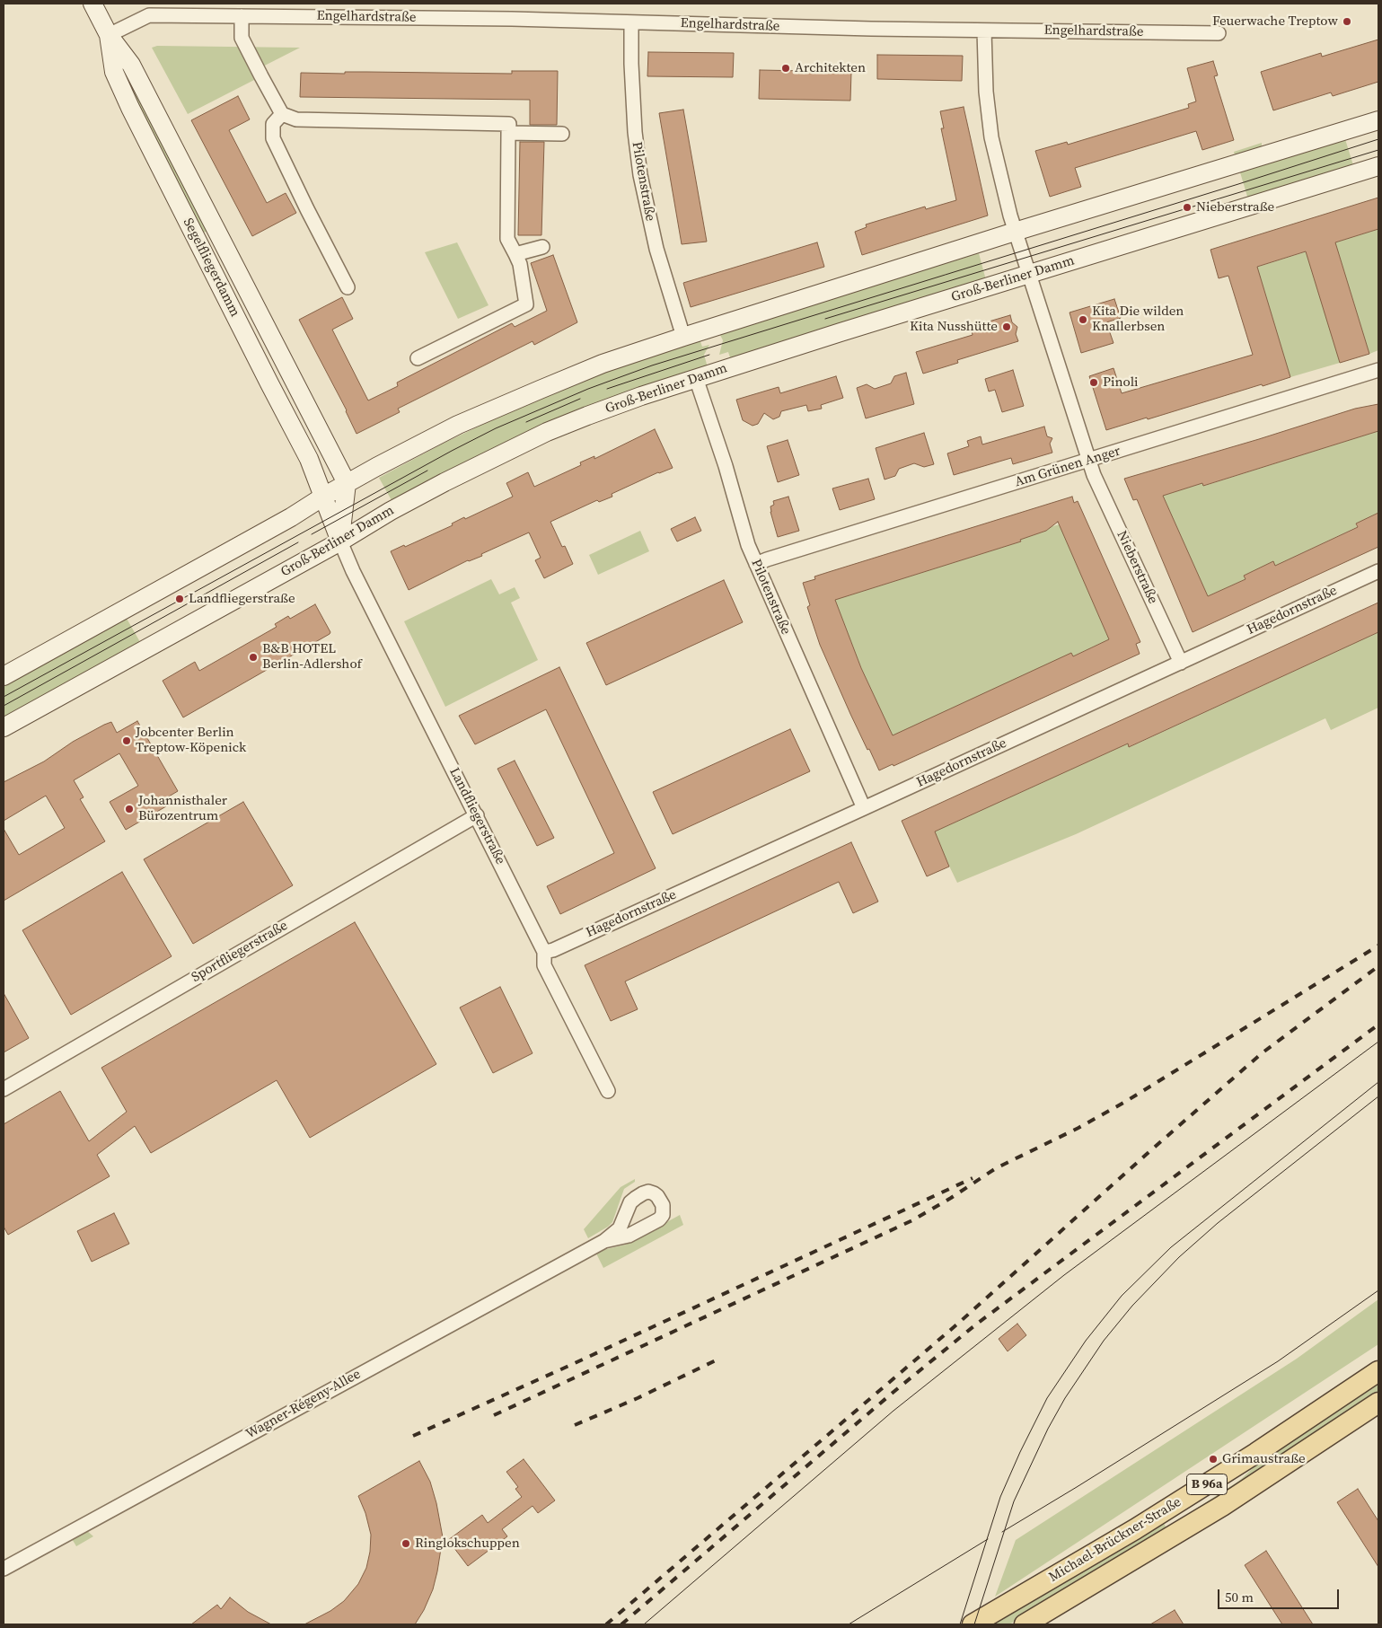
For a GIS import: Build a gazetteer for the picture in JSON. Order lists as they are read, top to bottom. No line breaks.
{"streets":{"main road":["Segelfliegerdamm","Groß-Berliner Damm","B 96a","Michael-Brückner-Straße"],"street":["Engelhardstraße","Pilotenstraße","Am Grünen Anger","Nieberstraße","Hagedornstraße","Landfliegerstraße","Sportfliegerstraße","Wagner-Régeny-Allee"]},"crossings":[["Engelhardstraße","Pilotenstraße"],["Engelhardstraße","Segelfliegerdamm"],["Engelhardstraße","Nieberstraße"],["Pilotenstraße","Groß-Berliner Damm"],["Pilotenstraße","Am Grünen Anger"],["Pilotenstraße","Hagedornstraße"],["Segelfliegerdamm","Groß-Berliner Damm"],["Segelfliegerdamm","Landfliegerstraße"],["Groß-Berliner Damm","Nieberstraße"],["Groß-Berliner Damm","Landfliegerstraße"],["Am Grünen Anger","Nieberstraße"],["Nieberstraße","Hagedornstraße"],["Hagedornstraße","Landfliegerstraße"],["Landfliegerstraße","Sportfliegerstraße"]],"places":["Feuerwache Treptow","Architekten","Nieberstraße","Kita Die wilden Knallerbsen","Kita Nusshütte","Pinoli","Landfliegerstraße","B&B HOTEL Berlin-Adlershof","Jobcenter Berlin Treptow-Köpenick","Johannisthaler Bürozentrum","Grimaustraße","Ringlokschuppen"],"scale_bar":"50 m"}
